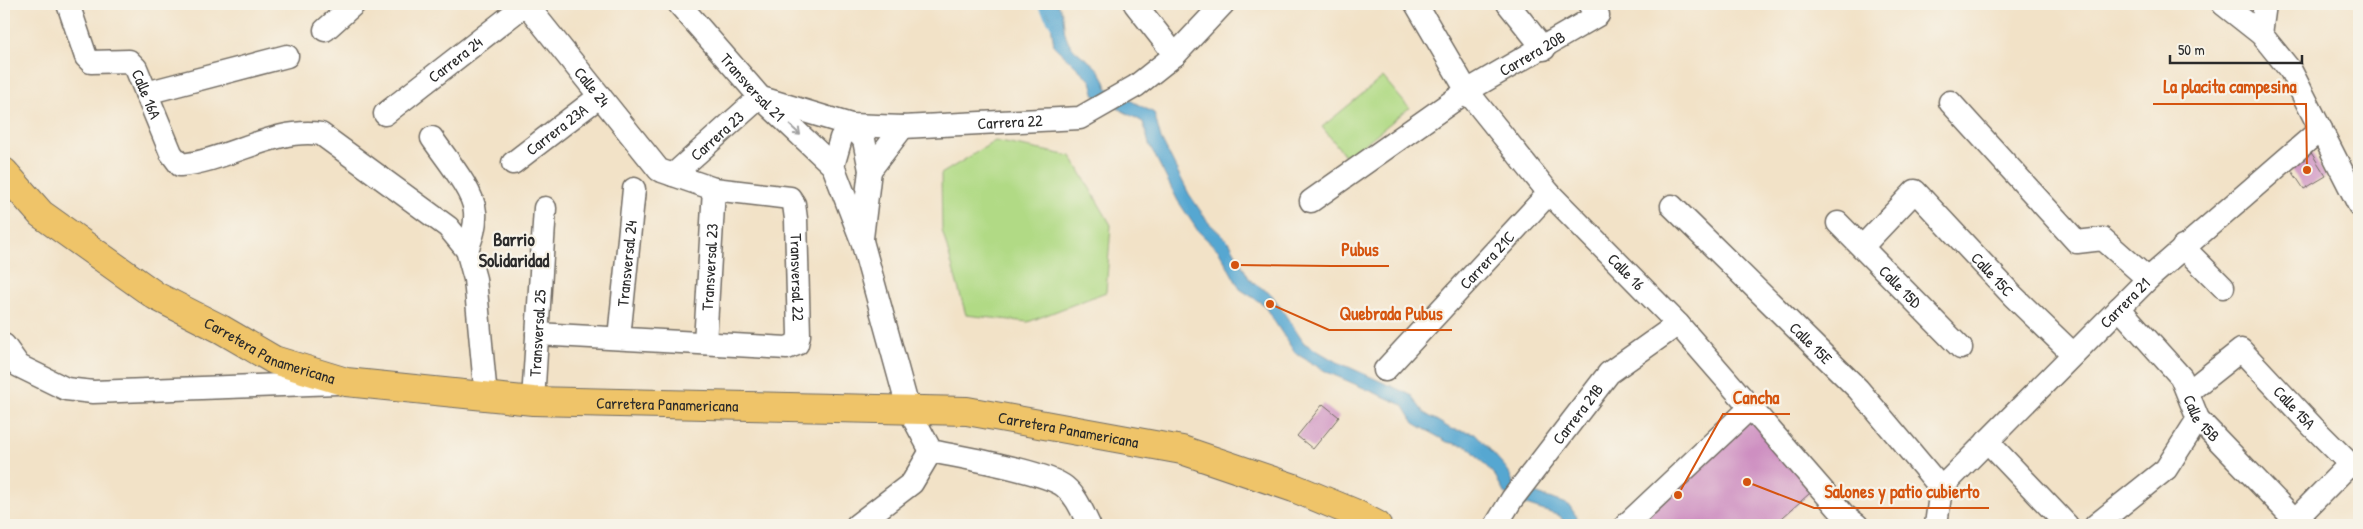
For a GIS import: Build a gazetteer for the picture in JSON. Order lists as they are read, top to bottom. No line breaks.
{"streets":{"highway":["Carretera Panamericana"],"street":["Carrera 20B","Carrera 24","Calle 24","Transversal 21","Calle 16A","Carrera 22","Carrera 23A","Carrera 23","Carrera 21C","Transversal 24","Transversal 23","Calle 16","Calle 15C","Transversal 22","Calle 15D","Carrera 21","Transversal 25","Calle 15E","Calle 15A","Carrera 21B","Calle 15B"]},"crossings":[["Carrera 20B","Calle 16"],["Carrera 24","Calle 24"],["Calle 24","Carrera 23A"],["Calle 24","Carrera 23"],["Transversal 21","Carrera 22"],["Transversal 21","Carrera 23"],["Transversal 21","Carretera Panamericana"],["Carrera 22","Carrera 23"],["Carrera 21C","Calle 16"],["Transversal 23","Transversal 22"],["Calle 16","Carrera 21B"],["Calle 15C","Calle 15D"],["Calle 15C","Carrera 21"],["Carrera 21","Calle 15E"],["Carrera 21","Calle 15B"],["Transversal 25","Carretera Panamericana"],["Calle 15A","Calle 15B"]],"districts":["Barrio Solidaridad"],"places":["La placita campesina","Pubus","Quebrada Pubus","Salones y patio cubierto","Cancha"],"scale_bar":"50 m"}
